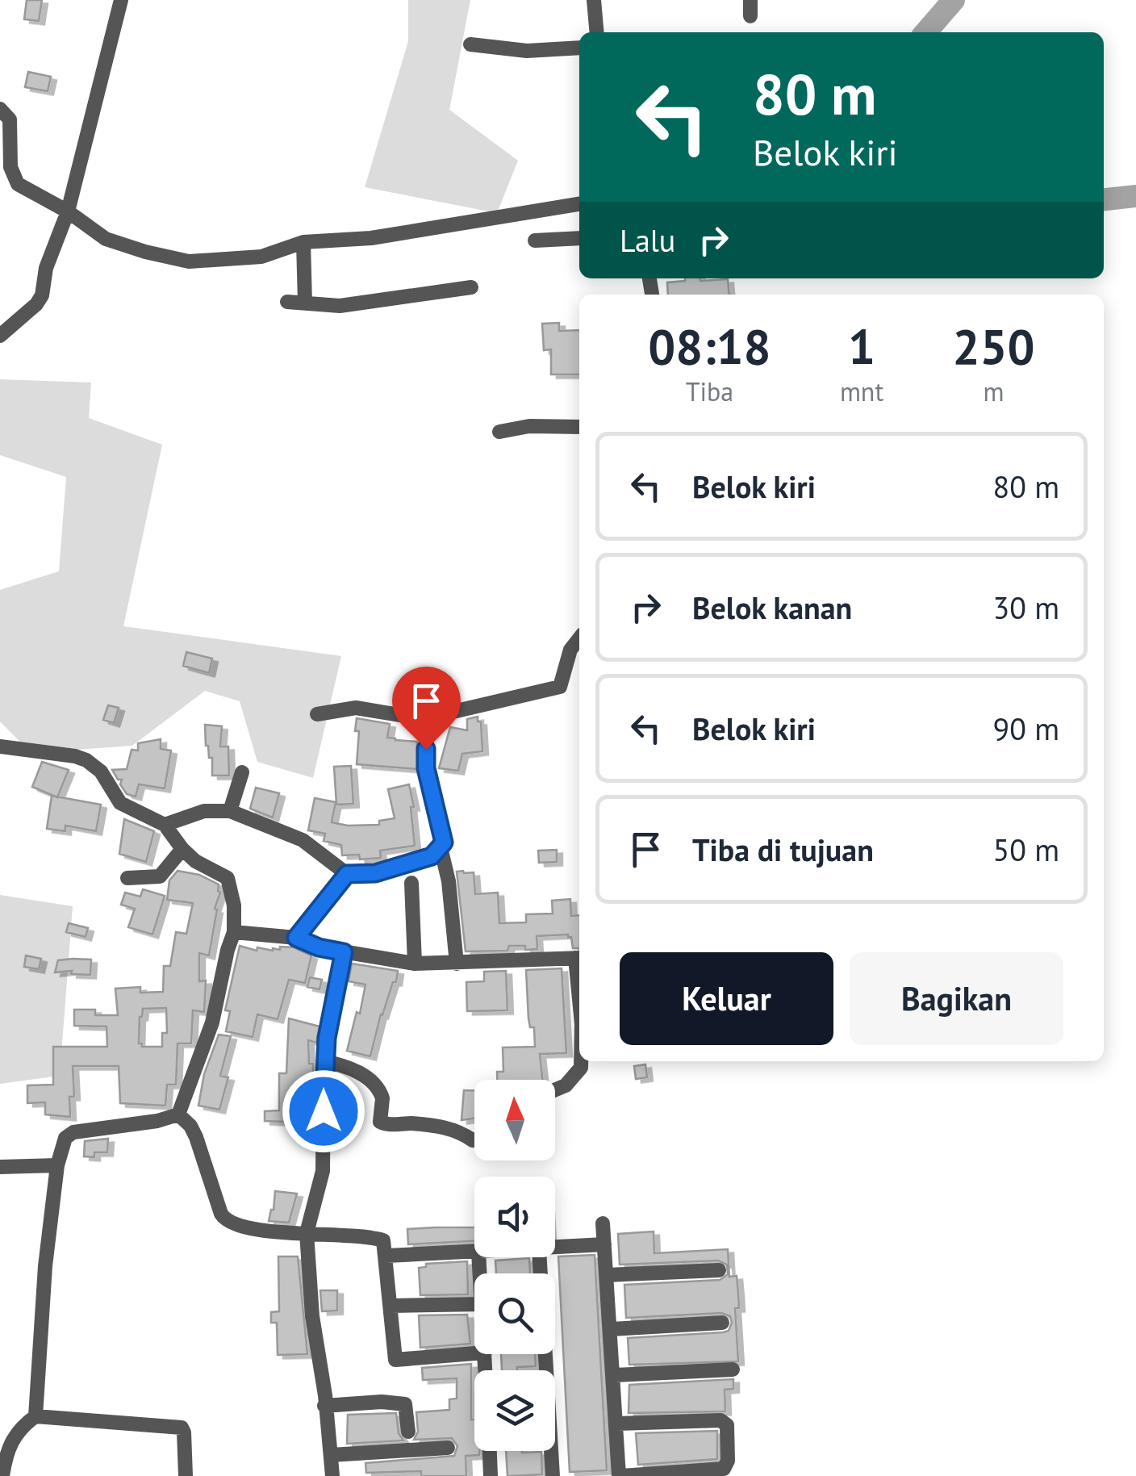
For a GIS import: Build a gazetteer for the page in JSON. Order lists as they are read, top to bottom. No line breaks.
{"north":"top","page":{"turn":["80 m","Belok kiri"],"then":"Lalu","eta":["08:18","Tiba","1","mnt","250","m"],"list":[{"name":"Belok kiri","value":"80 m"},{"name":"Belok kanan","value":"30 m"},{"name":"Belok kiri","value":"90 m"},{"name":"Tiba di tujuan","value":"50 m"}],"buttons":["Keluar","Bagikan"]}}
